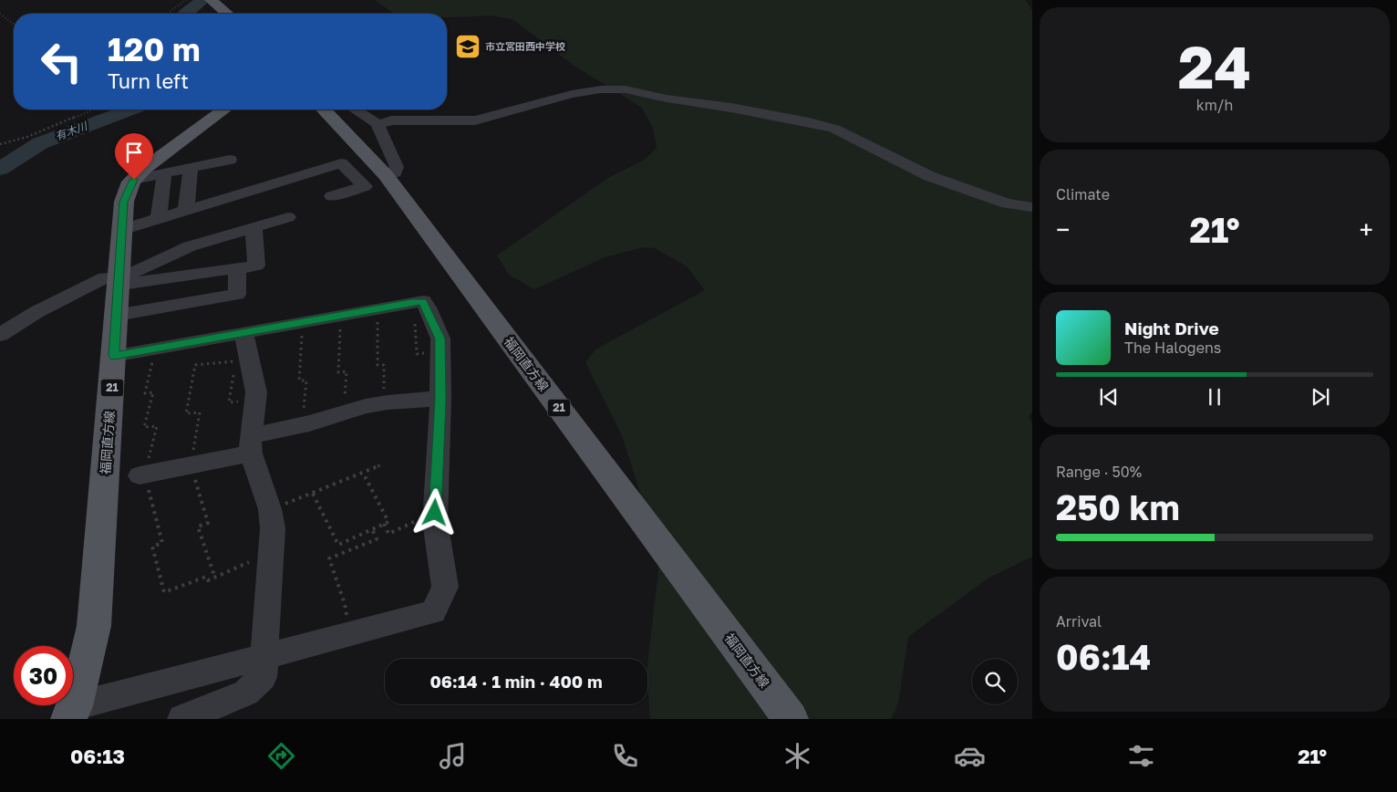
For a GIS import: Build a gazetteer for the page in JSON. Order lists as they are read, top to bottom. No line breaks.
{"streets":{"main road":["福岡直方線","21"]},"water":["有木川"],"places":{"school or university":["市立宮田西中学校"]},"page":{"tile":[["24","km/h"],"Climate",["Range · 50%","250 km"],["Arrival","06:14"]],"turn":["120 m","Turn left"],"heat":["−","21°","+"],"song":["Night Drive","The Halogens"],"limit":"30","trip":"06:14 · 1 min · 400 m","tabs":["06:13","21°"]}}
